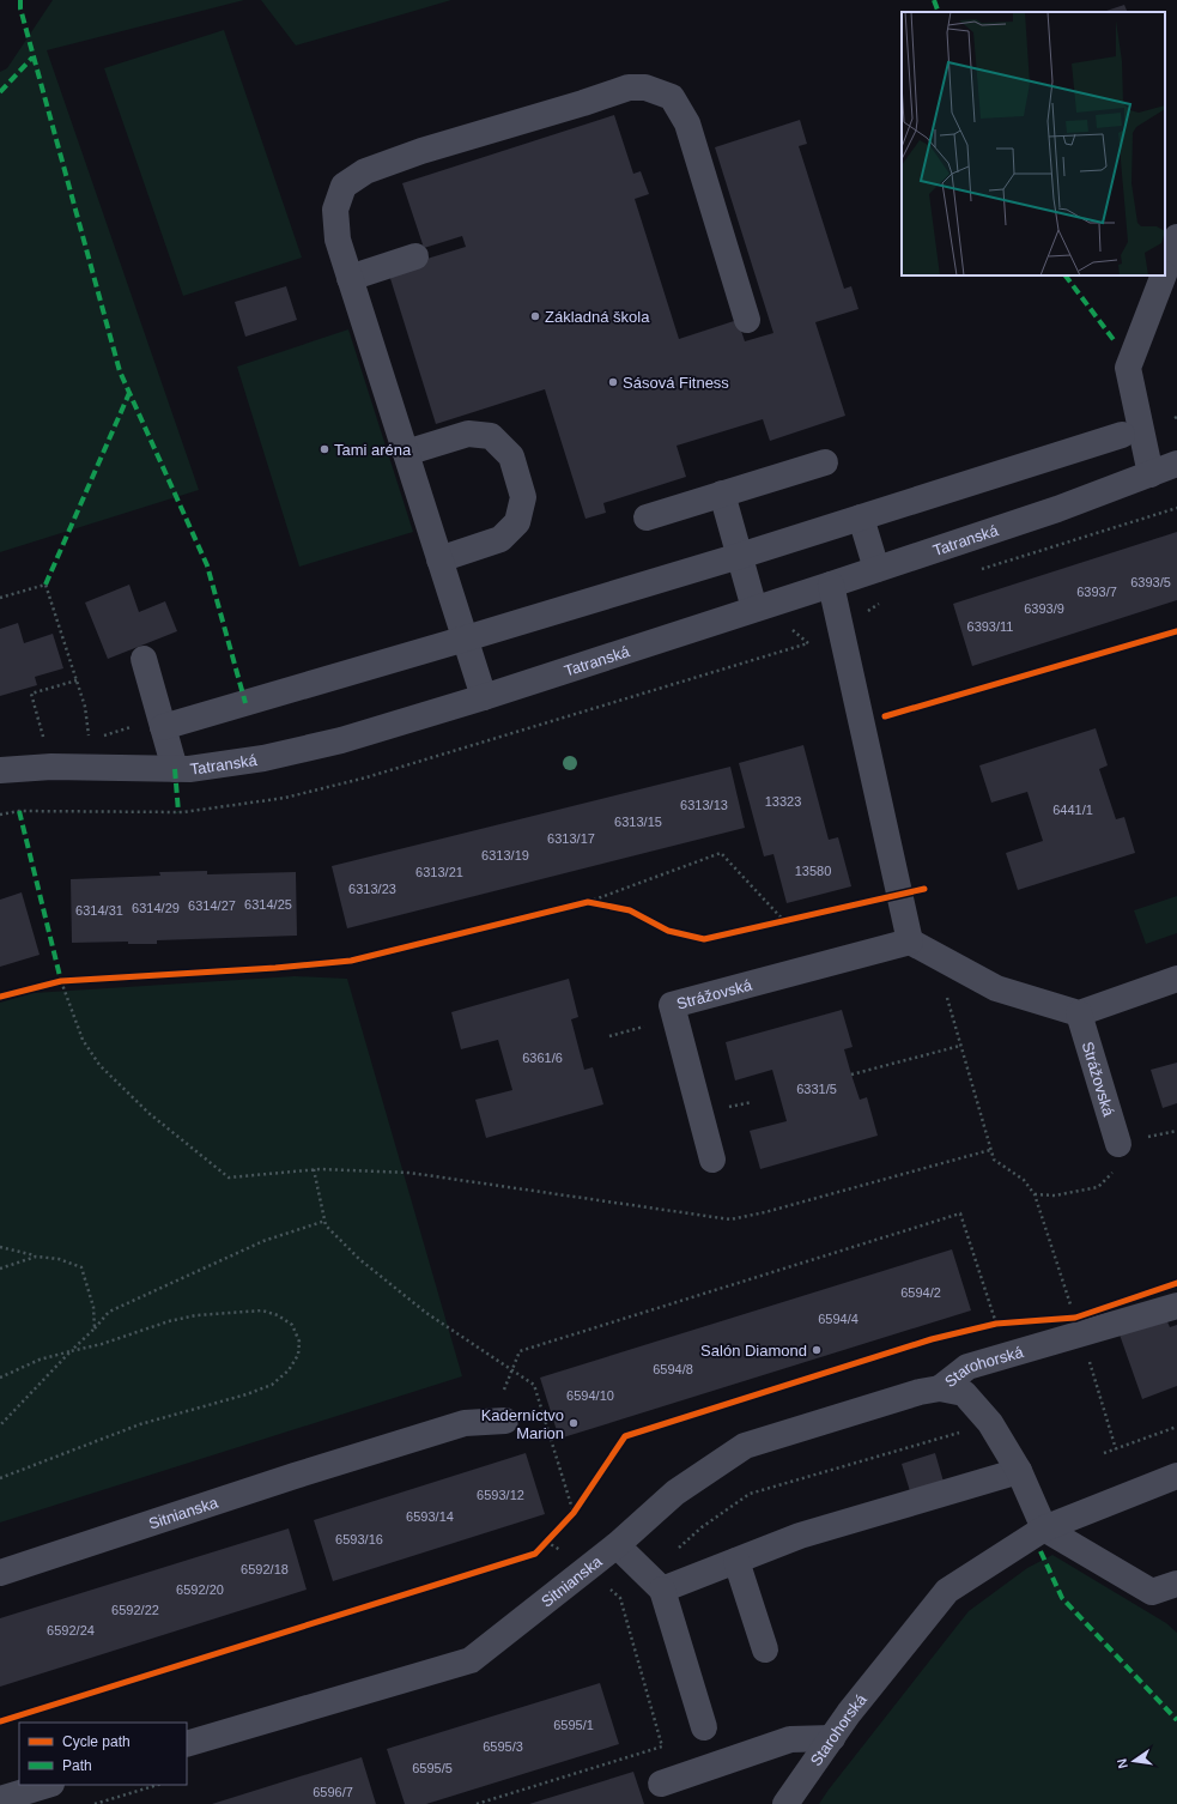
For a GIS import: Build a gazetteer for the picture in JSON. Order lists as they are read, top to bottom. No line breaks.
{"streets":{"street":["Tatranská","Strážovská","Starohorská","Sitnianska"]},"crossings":[["Starohorská","Sitnianska"]],"places":["Základná škola","Sásová Fitness","Tami aréna","Salón Diamond","Kaderníctvo Marion"],"house_numbers":["6393/5","6393/7","6393/9","6393/11","13323","6313/13","6441/1","6313/15","6313/17","6313/19","13580","6313/21","6313/23","6314/25","6314/27","6314/29","6314/31","6361/6","6331/5","6594/2","6594/4","6594/8","6594/10","6593/12","6593/14","6593/16","6592/18","6592/20","6592/22","6592/24","6595/1","6595/3","6595/5","6596/7"],"legend":["Cycle path","Path"],"north":"left"}
